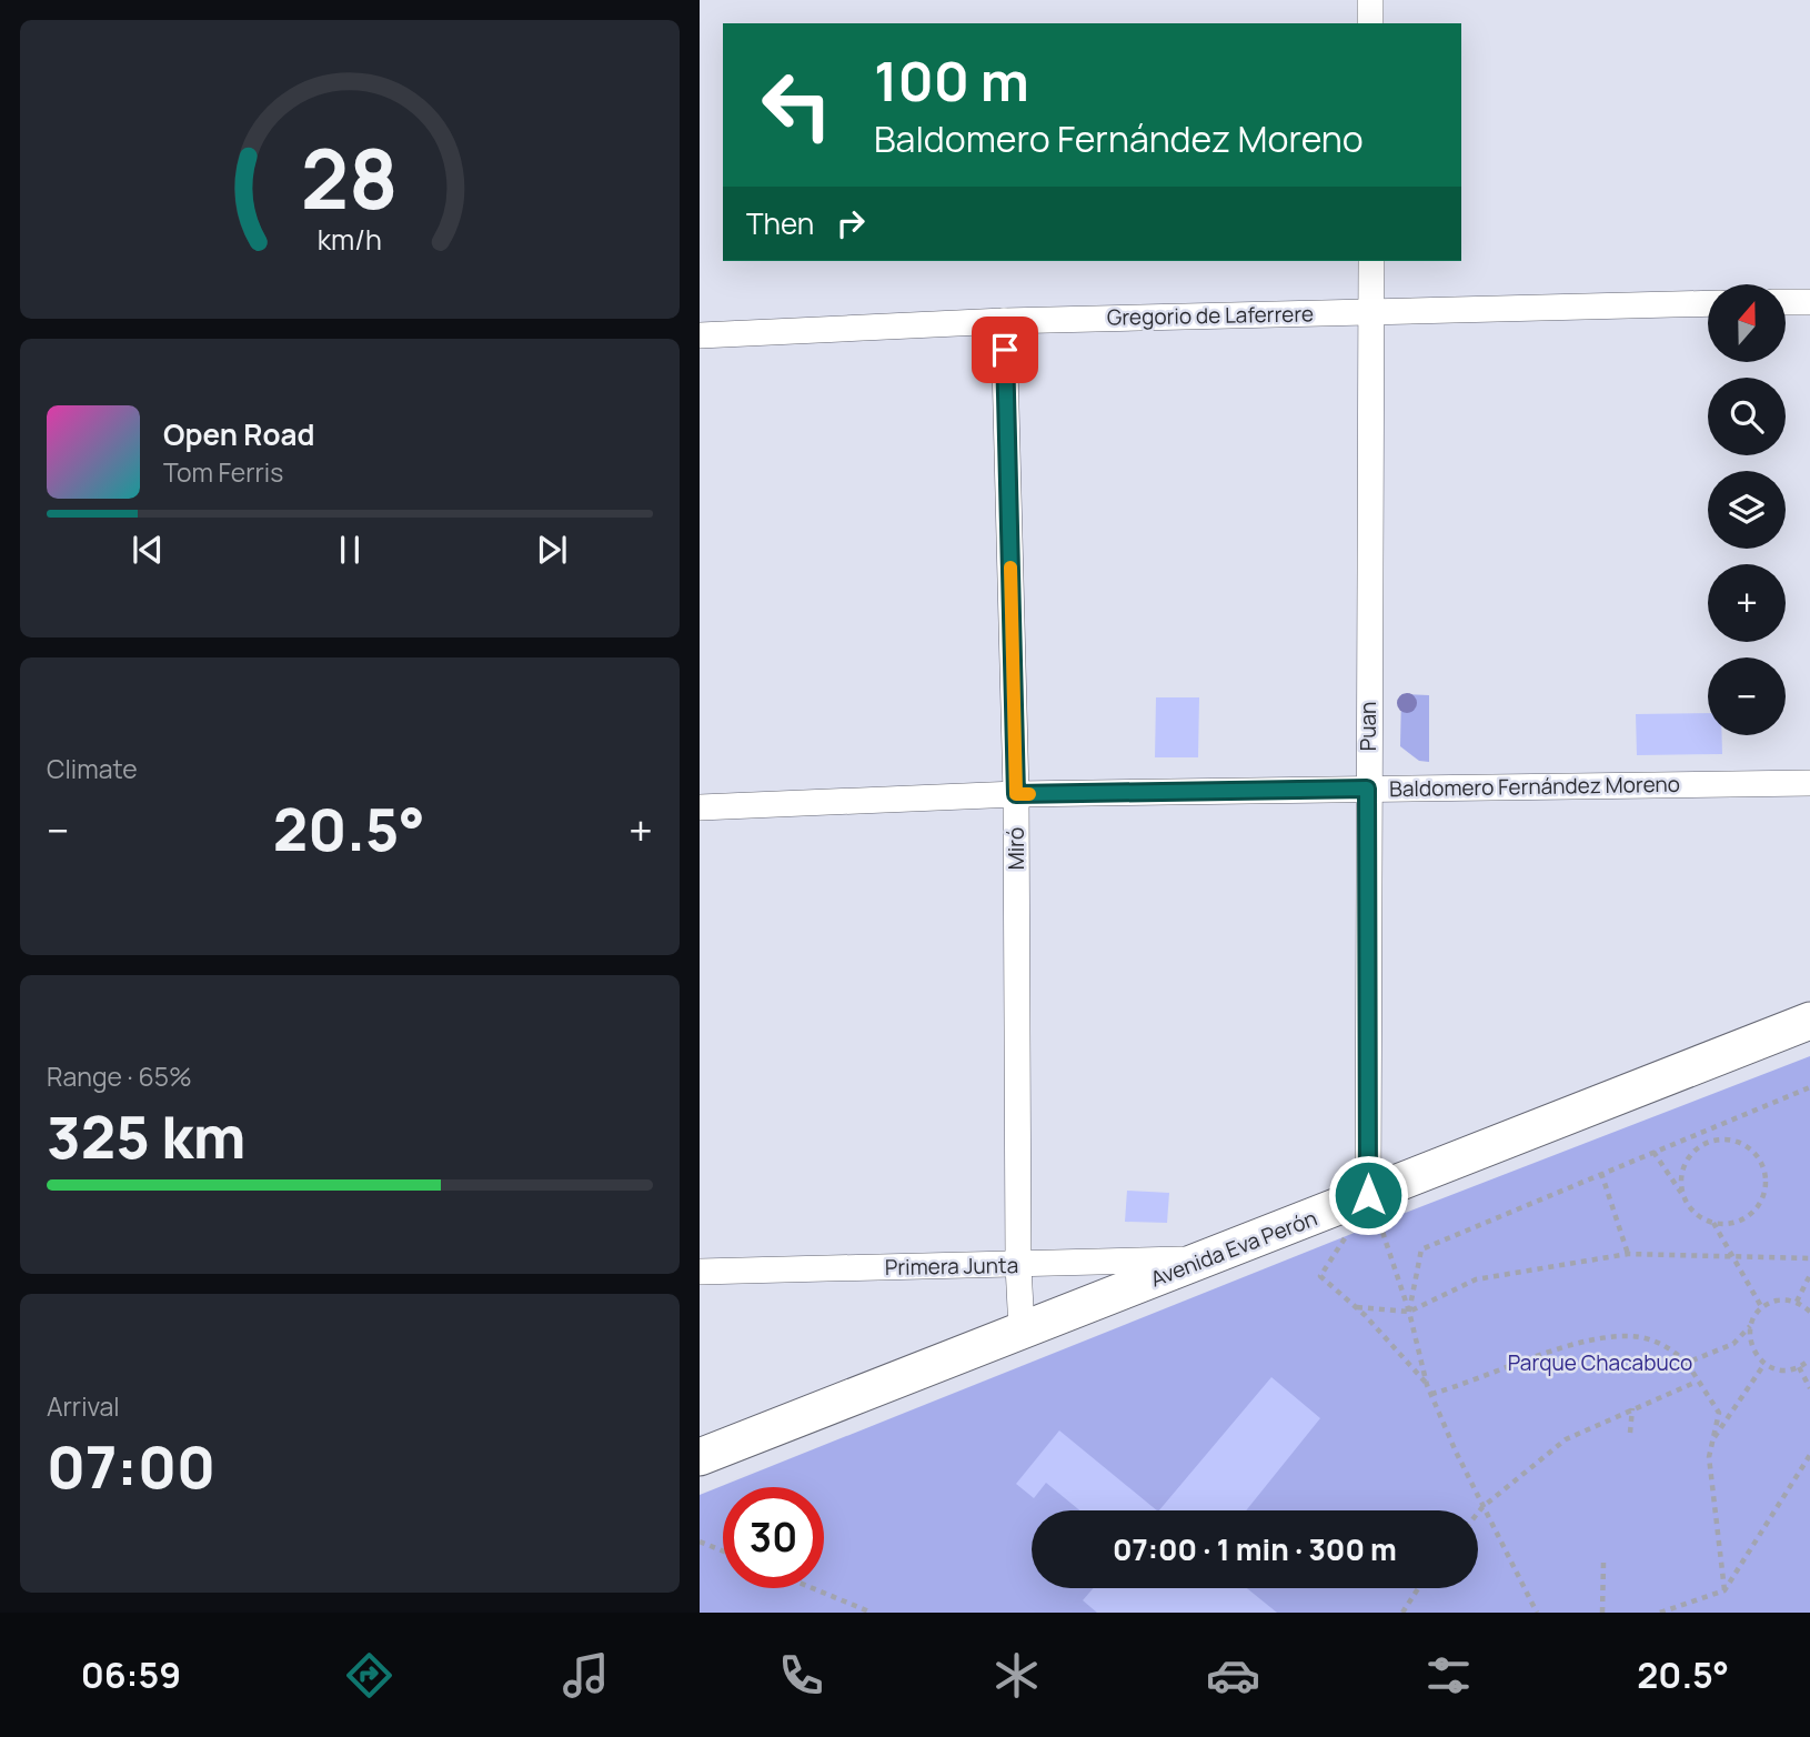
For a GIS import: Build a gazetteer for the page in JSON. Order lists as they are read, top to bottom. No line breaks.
{"streets":{"main road":["Avenida Eva Perón"],"street":["Gregorio de Laferrere","Puan","Baldomero Fernández Moreno","Miró","Primera Junta"]},"crossings":[["Gregorio de Laferrere","Puan"],["Gregorio de Laferrere","Miró"],["Puan","Baldomero Fernández Moreno"],["Puan","Avenida Eva Perón"],["Baldomero Fernández Moreno","Miró"],["Miró","Avenida Eva Perón"],["Miró","Primera Junta"],["Avenida Eva Perón","Primera Junta"]],"parks":["Parque Chacabuco"],"north":"top","page":{"turn":["100 m","Baldomero Fernández Moreno"],"then":"Then","map_buttons":["+","−"],"song":["Open Road","Tom Ferris"],"tile":["Climate",["Range · 65%","325 km"],["Arrival","07:00"]],"heat":["−","20.5°","+"],"limit":"30","trip":"07:00 · 1 min · 300 m","tabs":["06:59","20.5°"],"gauge":["28","km/h"]}}
